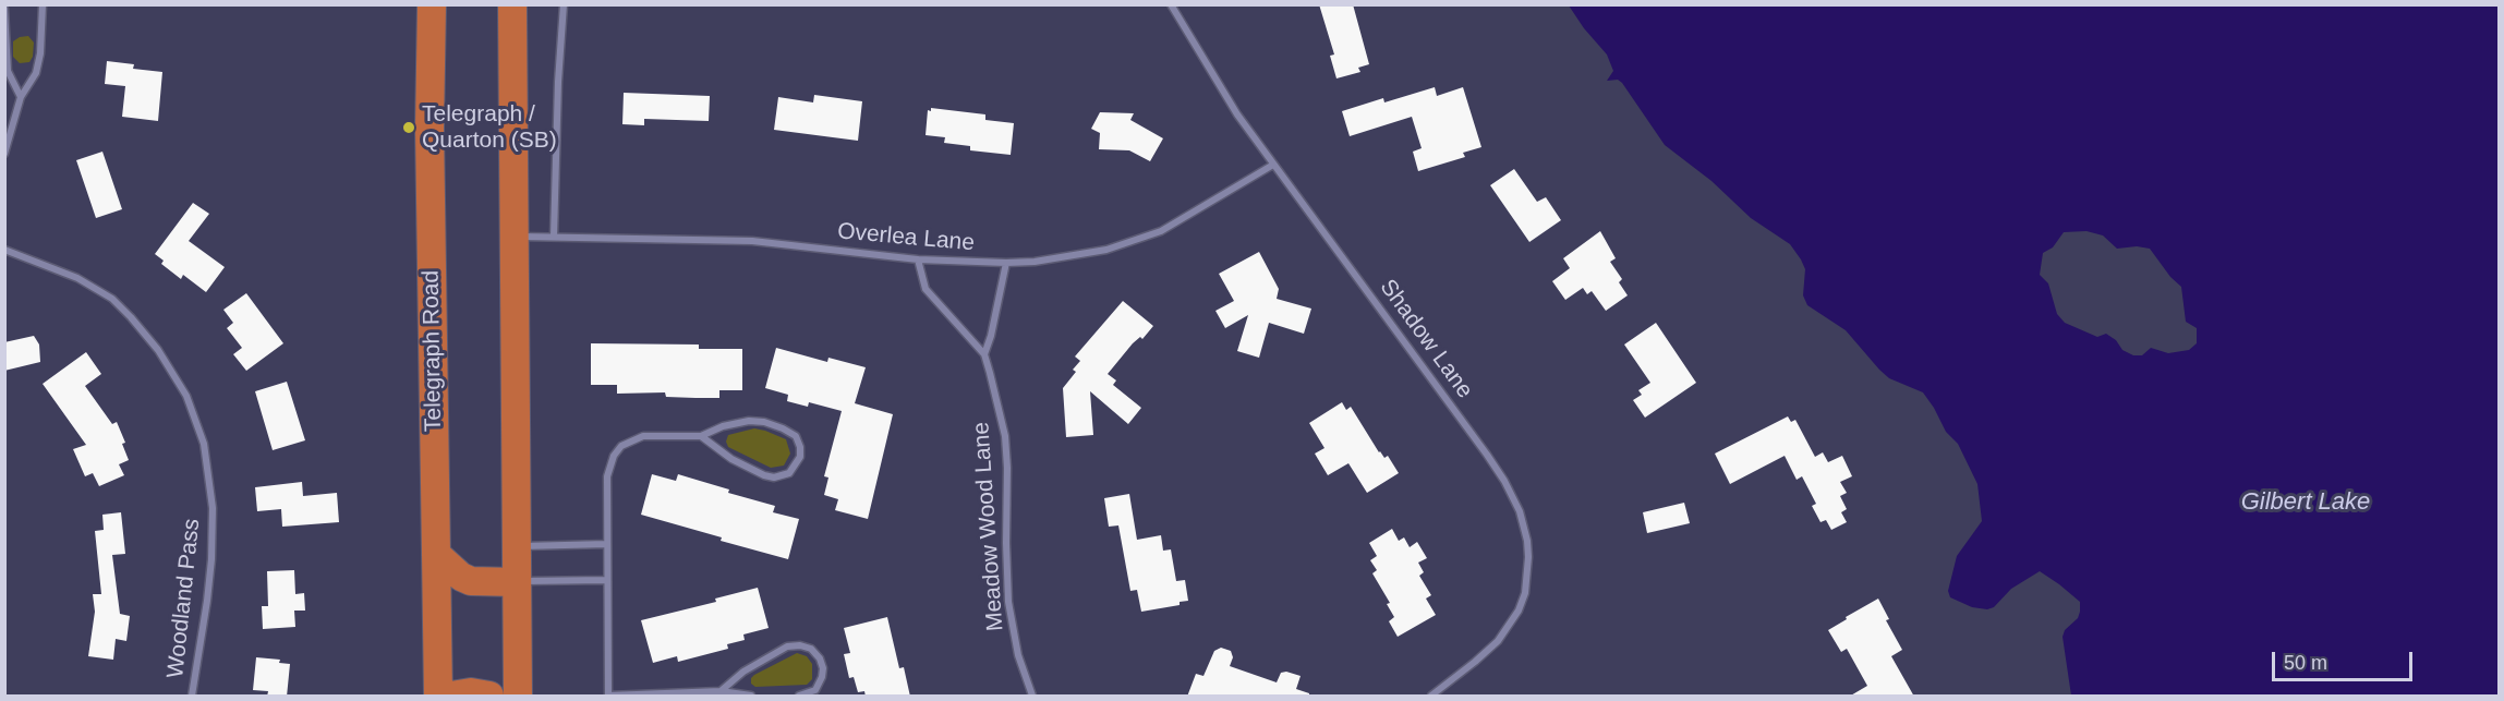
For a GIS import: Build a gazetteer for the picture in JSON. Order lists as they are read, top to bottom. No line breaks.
{"streets":{"highway":["Telegraph Road"],"street":["Overlea Lane","Shadow Lane","Meadow Wood Lane","Woodland Pass"]},"crossings":[["Overlea Lane","Shadow Lane"],["Overlea Lane","Meadow Wood Lane"]],"water":["Gilbert Lake"],"places":["Telegraph / Quarton (SB)"],"scale_bar":"50 m"}
